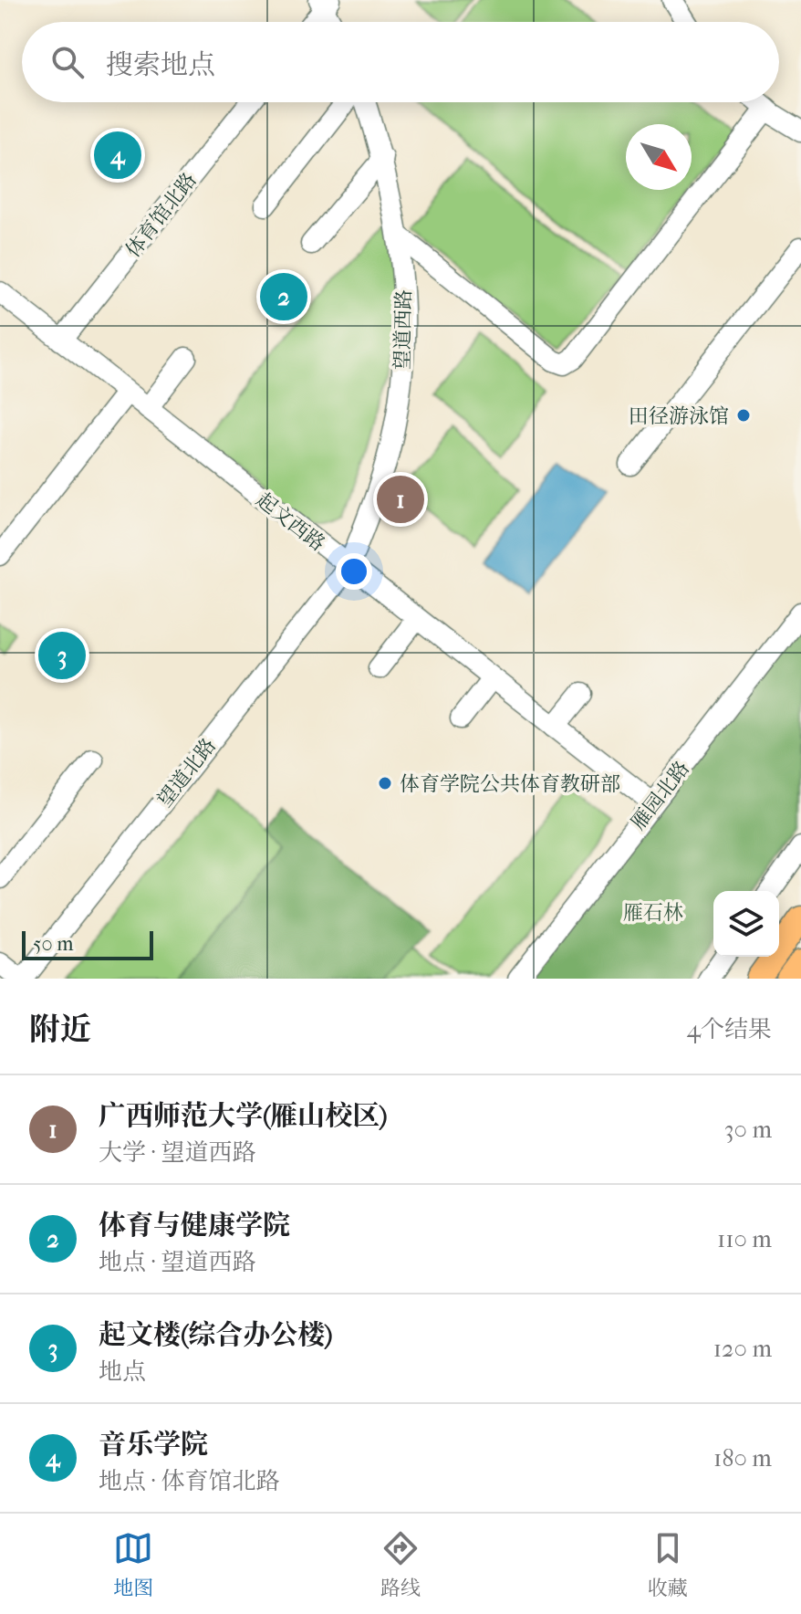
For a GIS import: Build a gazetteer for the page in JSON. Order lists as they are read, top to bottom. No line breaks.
{"streets":{"street":["体育馆北路","望道西路","起文西路","望道北路","雁园北路"]},"crossings":[["体育馆北路","起文西路"],["望道西路","起文西路"],["望道西路","望道北路"],["起文西路","望道北路"],["起文西路","雁园北路"]],"parks":["雁石林"],"places":["田径游泳馆","体育学院公共体育教研部"],"scale_bar":"50 m","north":"bottom right","page":{"search":"搜索地点","pins":["4","2","1","3"],"scale":"50 m","heading":["附近","4个结果"],"list":[{"mark":"1","name":"广西师范大学(雁山校区)","note":"大学 · 望道西路","value":"30 m"},{"mark":"2","name":"体育与健康学院","note":"地点 · 望道西路","value":"110 m"},{"mark":"3","name":"起文楼(综合办公楼)","note":"地点","value":"120 m"},{"mark":"4","name":"音乐学院","note":"地点 · 体育馆北路","value":"180 m"}],"nav":["地图","路线","收藏"]}}
